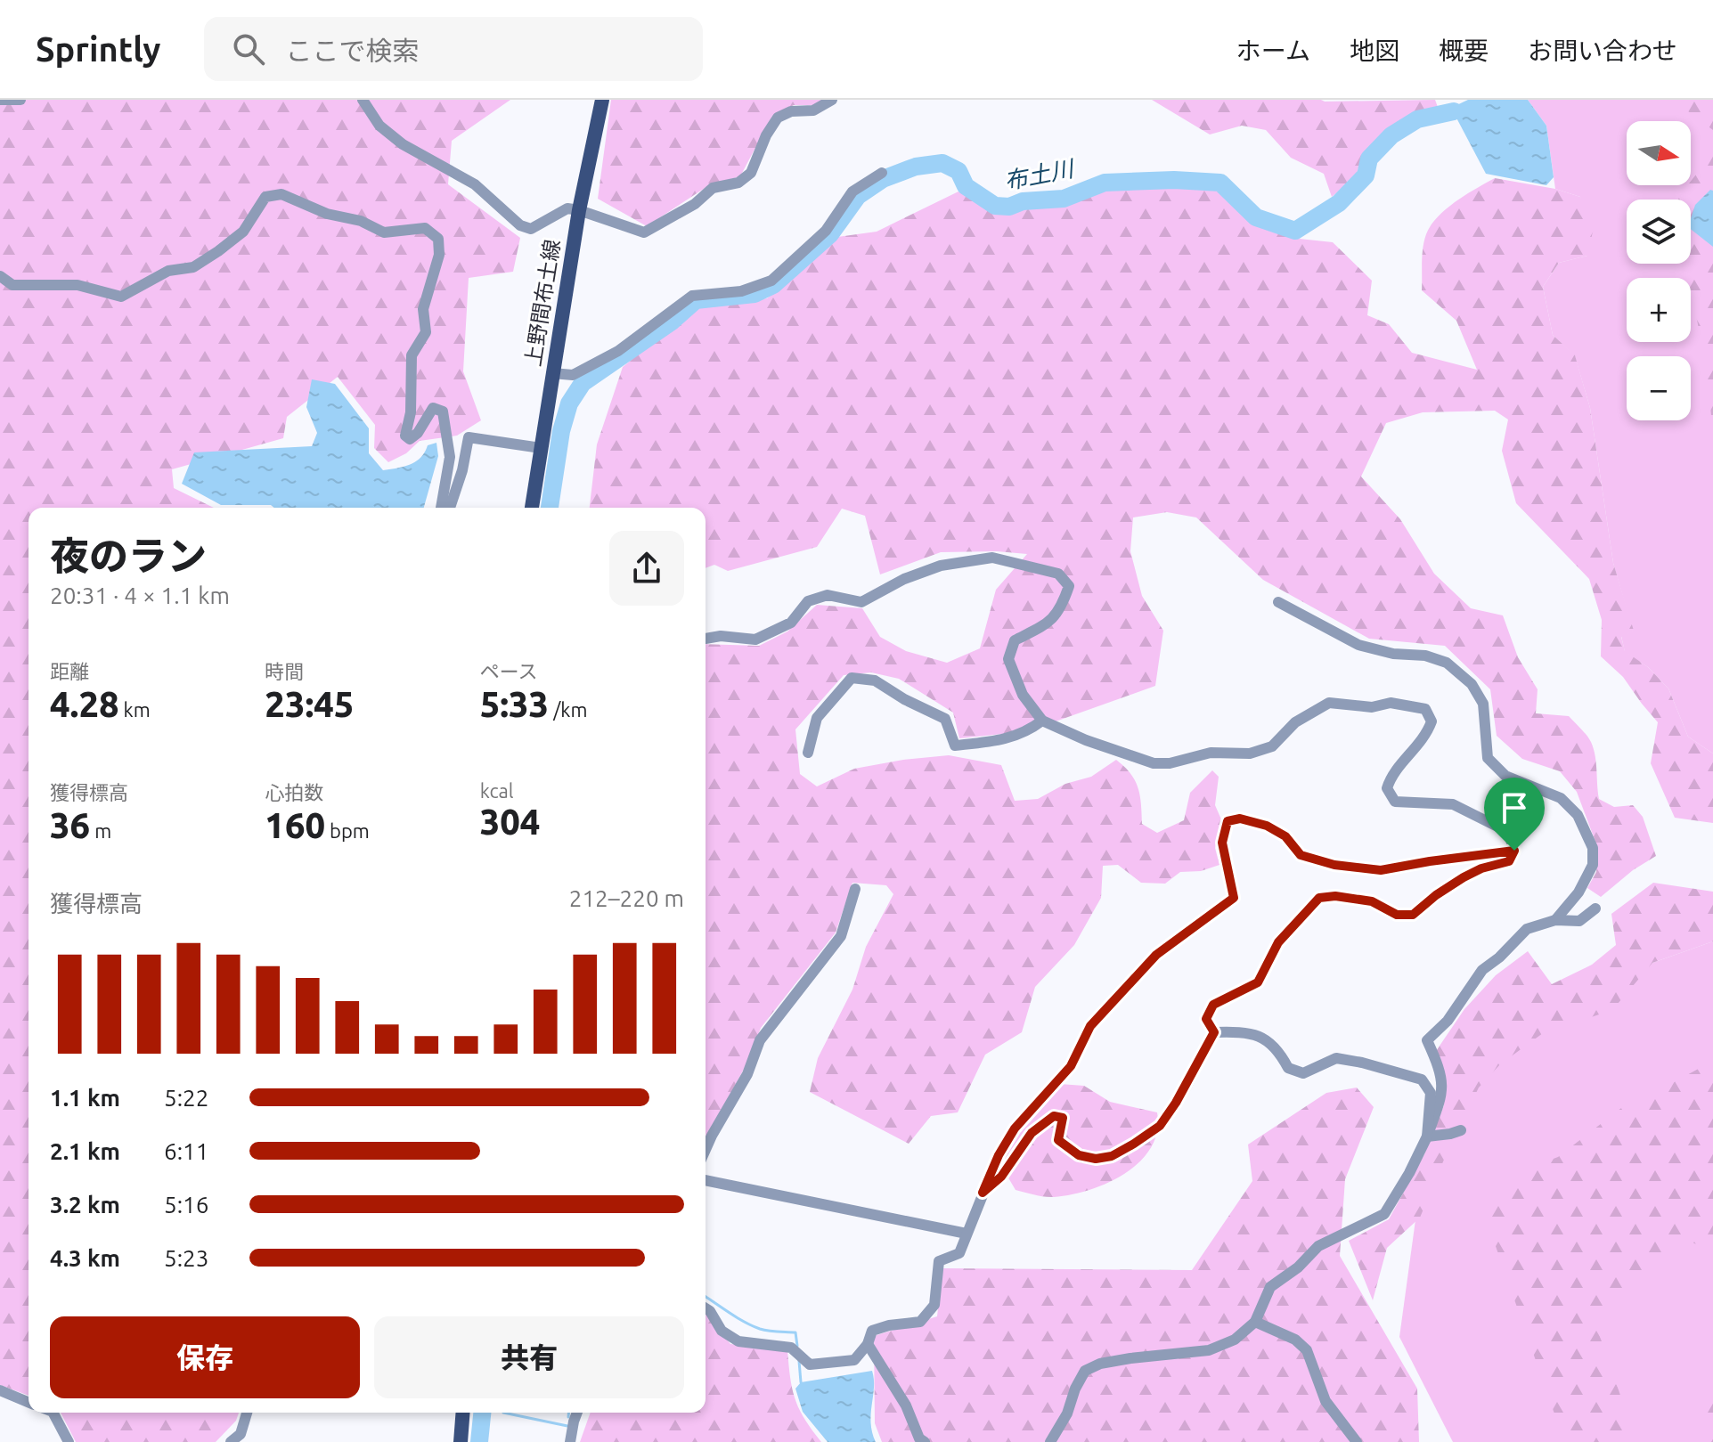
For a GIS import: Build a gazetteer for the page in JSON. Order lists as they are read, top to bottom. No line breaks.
{"streets":{"main road":["上野間布土線"]},"water":["布土川"],"north":"right","page":{"header":"Sprintly","search":"ここで検索","nav":["ホーム","地図","概要","お問い合わせ"],"map_buttons":["+","−"],"heading":["夜のラン","20:31 · 4 × 1.1 km"],"stats":[["距離","4.28 km"],["時間","23:45"],["ペース","5:33 /km"],["獲得標高","36 m"],["心拍数","160 bpm"],["kcal","304"]],"chart":["獲得標高","212–220 m"],"list":[{"name":"1.1 km","note":"5:22"},{"name":"2.1 km","note":"6:11"},{"name":"3.2 km","note":"5:16"},{"name":"4.3 km","note":"5:23"}],"buttons":["保存","共有"]}}
